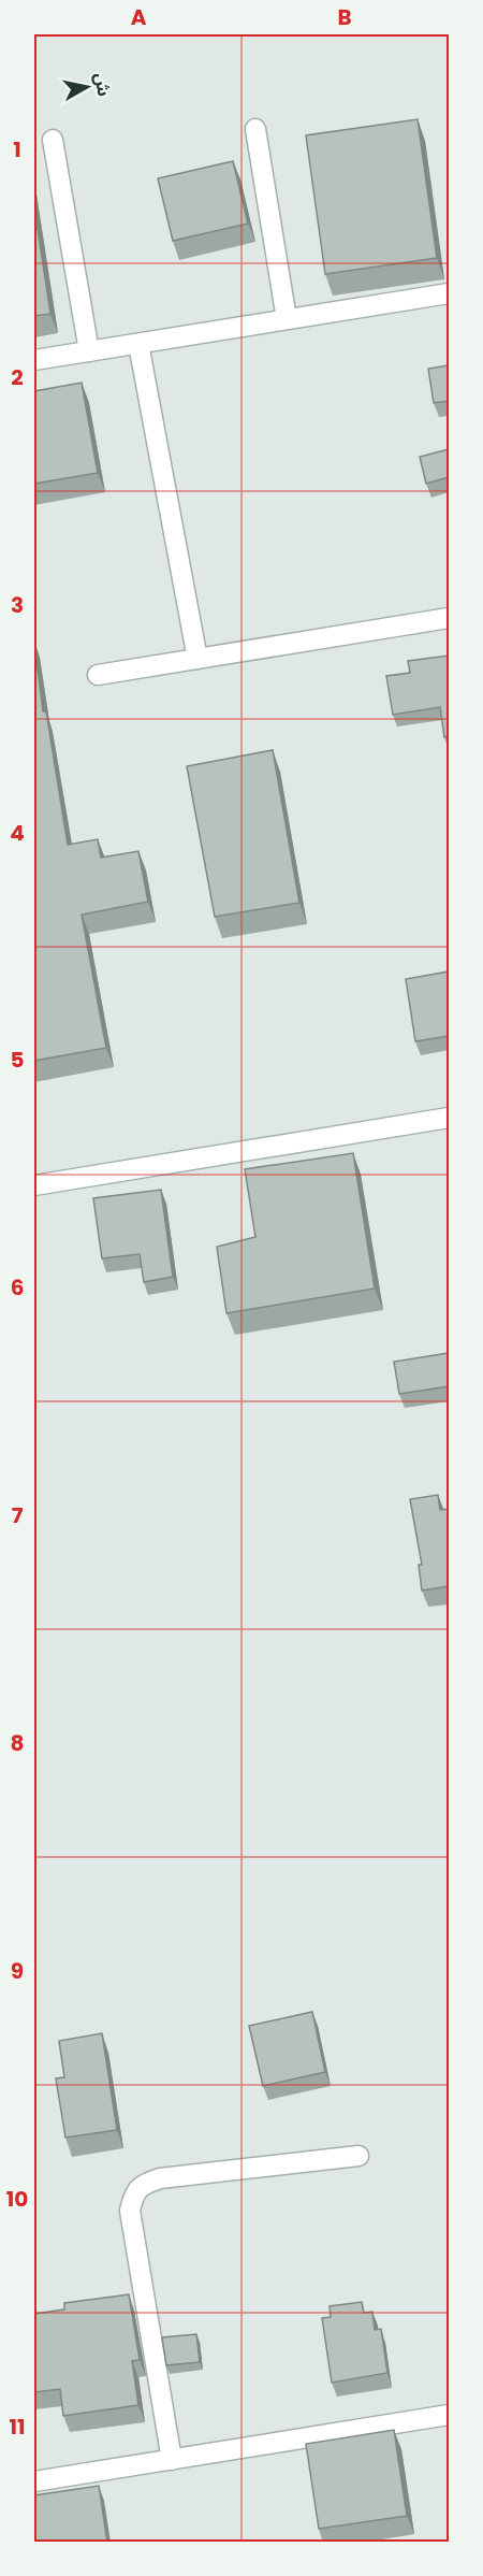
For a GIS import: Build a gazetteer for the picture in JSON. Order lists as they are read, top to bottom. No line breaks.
{"north":"right","grid":{"columns":["A","B"],"rows":["1","2","3","4","5","6","7","8","9","10","11"]}}
